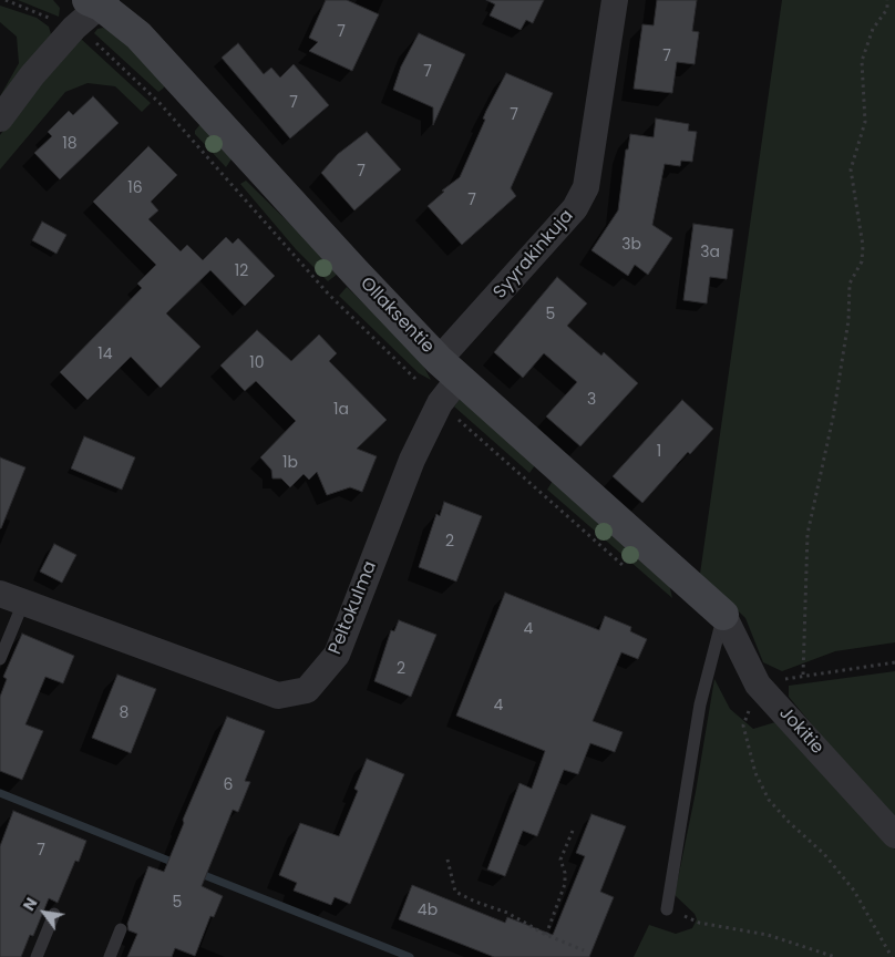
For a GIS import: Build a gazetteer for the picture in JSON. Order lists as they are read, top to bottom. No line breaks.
{"streets":{"street":["Syyrakinkuja","Ollaksentie","Peltokulma","Jokitie"]},"crossings":[["Syyrakinkuja","Ollaksentie"],["Syyrakinkuja","Peltokulma"],["Ollaksentie","Peltokulma"],["Ollaksentie","Jokitie"]],"house_numbers":["7","7","7","7","7","18","7","16","7","3b","3a","12","5","14","10","3","1a","1","1b","2","4","2","4","8","6","7","5","4b"],"north":"top left"}
